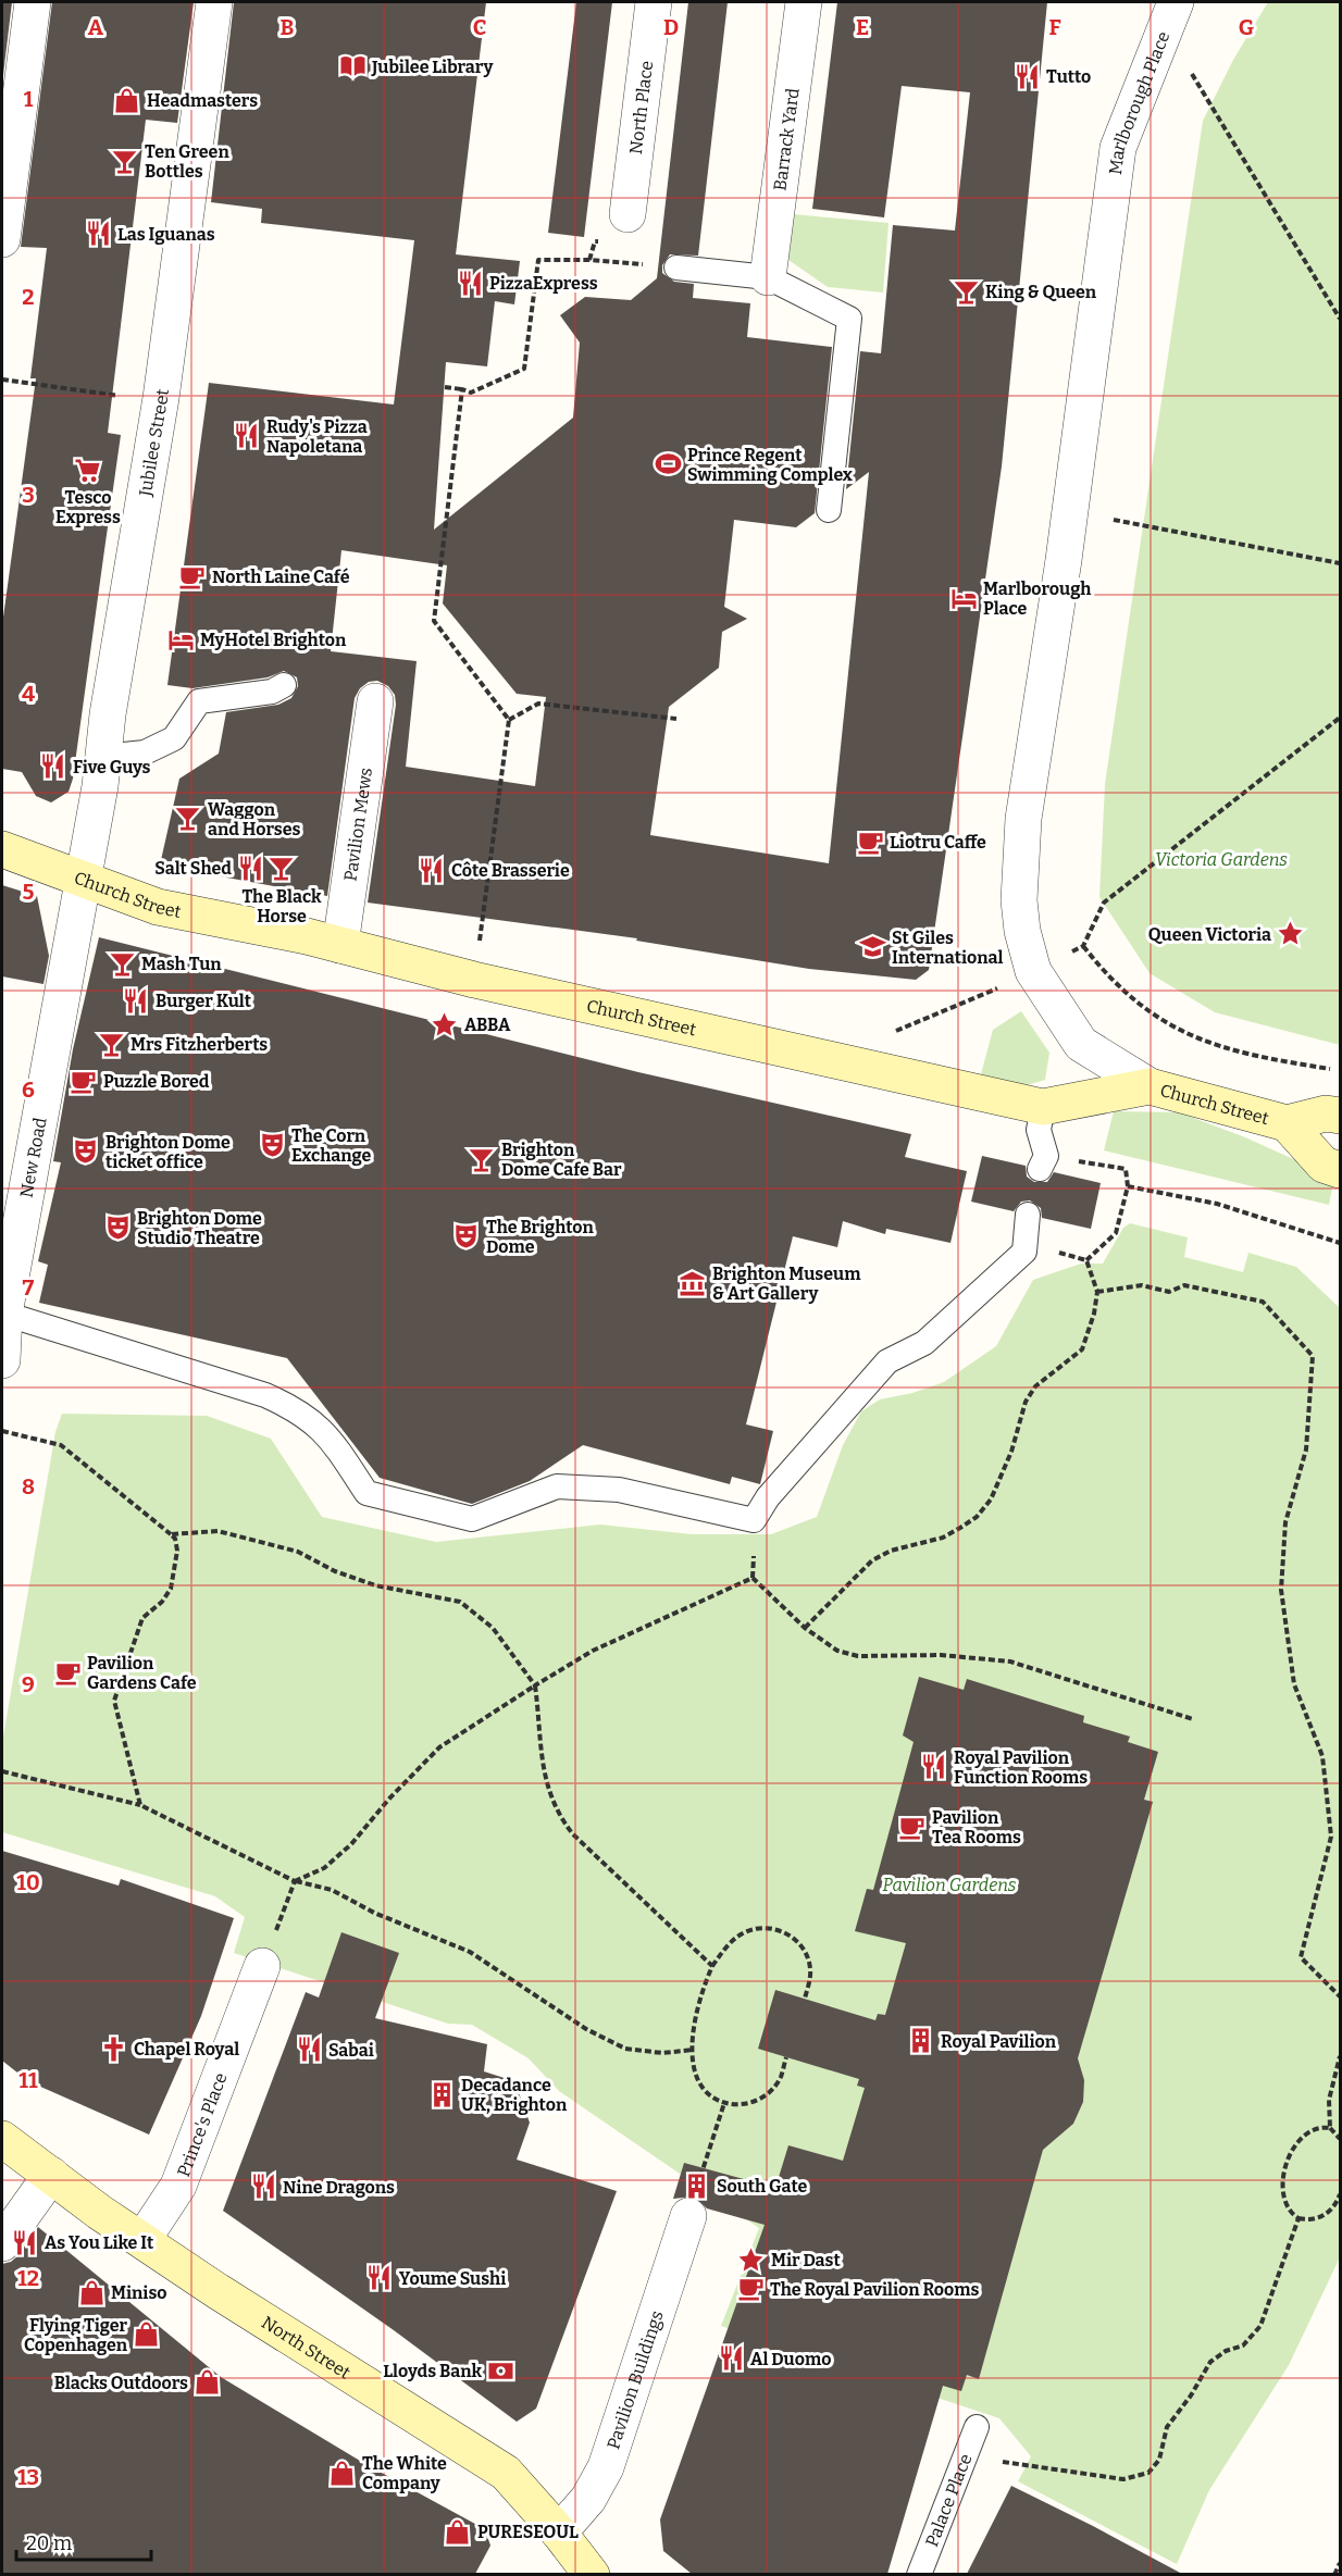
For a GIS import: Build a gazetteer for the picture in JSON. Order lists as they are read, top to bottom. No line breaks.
{"streets":{"street":["Marlborough Place","North Place","Barrack Yard","Jubilee Street","Pavilion Mews","Church Street","New Road","Prince's Place","North Street","Pavilion Buildings"],"lane":["Palace Place"]},"crossings":[["Marlborough Place","Church Street"],["Jubilee Street","Church Street"],["Jubilee Street","New Road"],["Pavilion Mews","Church Street"],["Church Street","New Road"],["Prince's Place","North Street"],["North Street","Pavilion Buildings"]],"parks":["Victoria Gardens","Pavilion Gardens"],"places":{"library":["Jubilee Library"],"restaurant":["Tutto","Las Iguanas","PizzaExpress","Rudy's Pizza Napoletana","Five Guys","Salt Shed","Côte Brasserie","Burger Kult","Royal Pavilion Function Rooms","Sabai","Nine Dragons","As You Like It","Youme Sushi","Al Duomo"],"shop":["Headmasters","Miniso","Flying Tiger Copenhagen","Blacks Outdoors","The White Company","PURESEOUL"],"bar":["Ten Green Bottles","King & Queen","Waggon and Horses","The Black Horse","Mash Tun","Mrs Fitzherberts","Brighton Dome Cafe Bar"],"sports":["Prince Regent Swimming Complex"],"supermarket":["Tesco Express"],"cafe":["North Laine Café","Liotru Caffe","Puzzle Bored","Pavilion Gardens Cafe","Pavilion Tea Rooms","The Royal Pavilion Rooms"],"hotel":["Marlborough Place","MyHotel Brighton"],"place":["Queen Victoria","ABBA","Mir Dast"],"school or university":["St Giles International"],"theatre":["The Corn Exchange","Brighton Dome ticket office","Brighton Dome Studio Theatre","The Brighton Dome"],"museum":["Brighton Museum & Art Gallery"],"building":["Royal Pavilion","Decadance UK, Brighton","South Gate"],"church":["Chapel Royal"],"bank":["Lloyds Bank"]},"scale_bar":"20 m","grid":{"columns":["A","B","C","D","E","F","G"],"rows":["1","2","3","4","5","6","7","8","9","10","11","12","13"]}}
